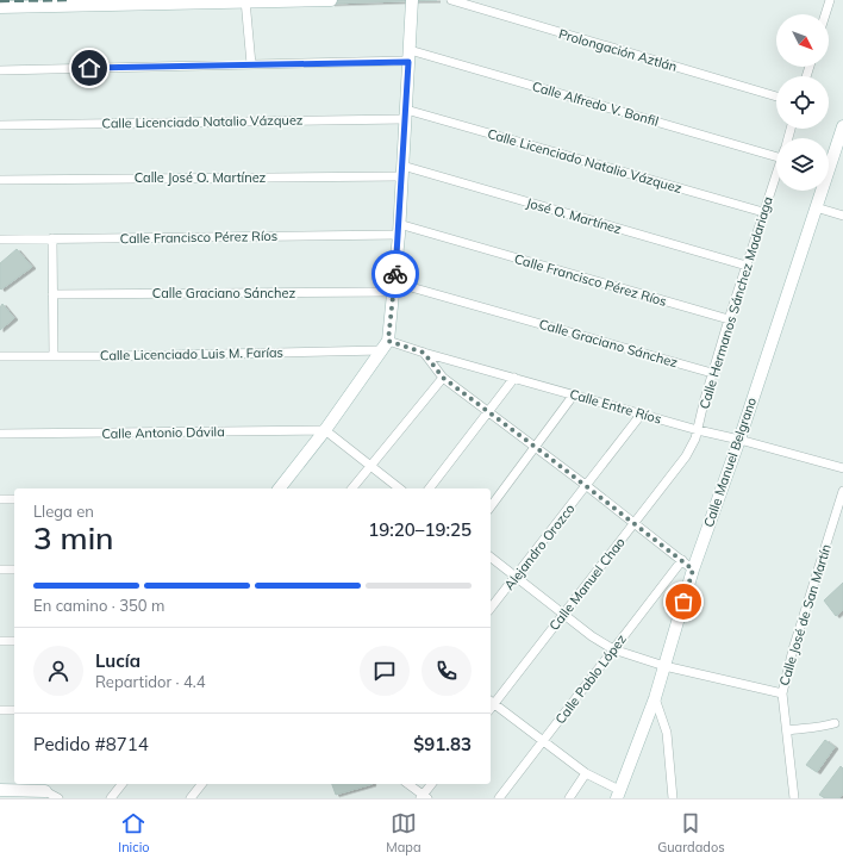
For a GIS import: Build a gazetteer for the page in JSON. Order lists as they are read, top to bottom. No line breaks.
{"streets":{"street":["Prolongación Aztlán","Calle Alfredo V. Bonfil","Calle Licenciado Natalio Vázquez","Calle José O. Martínez","José O. Martínez","Calle Francisco Pérez Ríos","Calle Graciano Sánchez","Calle Hermanos Sánchez Madariaga","Calle Licenciado Luis M. Farías","Calle Entre Ríos","Calle Antonio Dávila","Calle Manuel Belgrano","Alejandro Orozco","Calle Manuel Chao","Calle José de San Martín","Calle Pablo López"]},"crossings":[["Calle Licenciado Natalio Vázquez","Calle Hermanos Sánchez Madariaga"],["Calle José O. Martínez","José O. Martínez"],["José O. Martínez","Calle Hermanos Sánchez Madariaga"],["Calle Francisco Pérez Ríos","Calle Hermanos Sánchez Madariaga"],["Calle Graciano Sánchez","Calle Hermanos Sánchez Madariaga"],["Calle Hermanos Sánchez Madariaga","Calle Entre Ríos"],["Calle Hermanos Sánchez Madariaga","Calle Manuel Chao"],["Calle Licenciado Luis M. Farías","Calle Entre Ríos"],["Calle Entre Ríos","Calle Manuel Belgrano"],["Calle Entre Ríos","Alejandro Orozco"],["Calle Entre Ríos","Calle Manuel Chao"]],"north":"bottom right","page":{"heading":["3 min","Llega en","19:20–19:25"],"panel":["Lucía","Repartidor · 4.4","Pedido #8714","$91.83"],"bar":"En camino · 350 m","tabs":["Inicio","Mapa","Guardados"]}}
